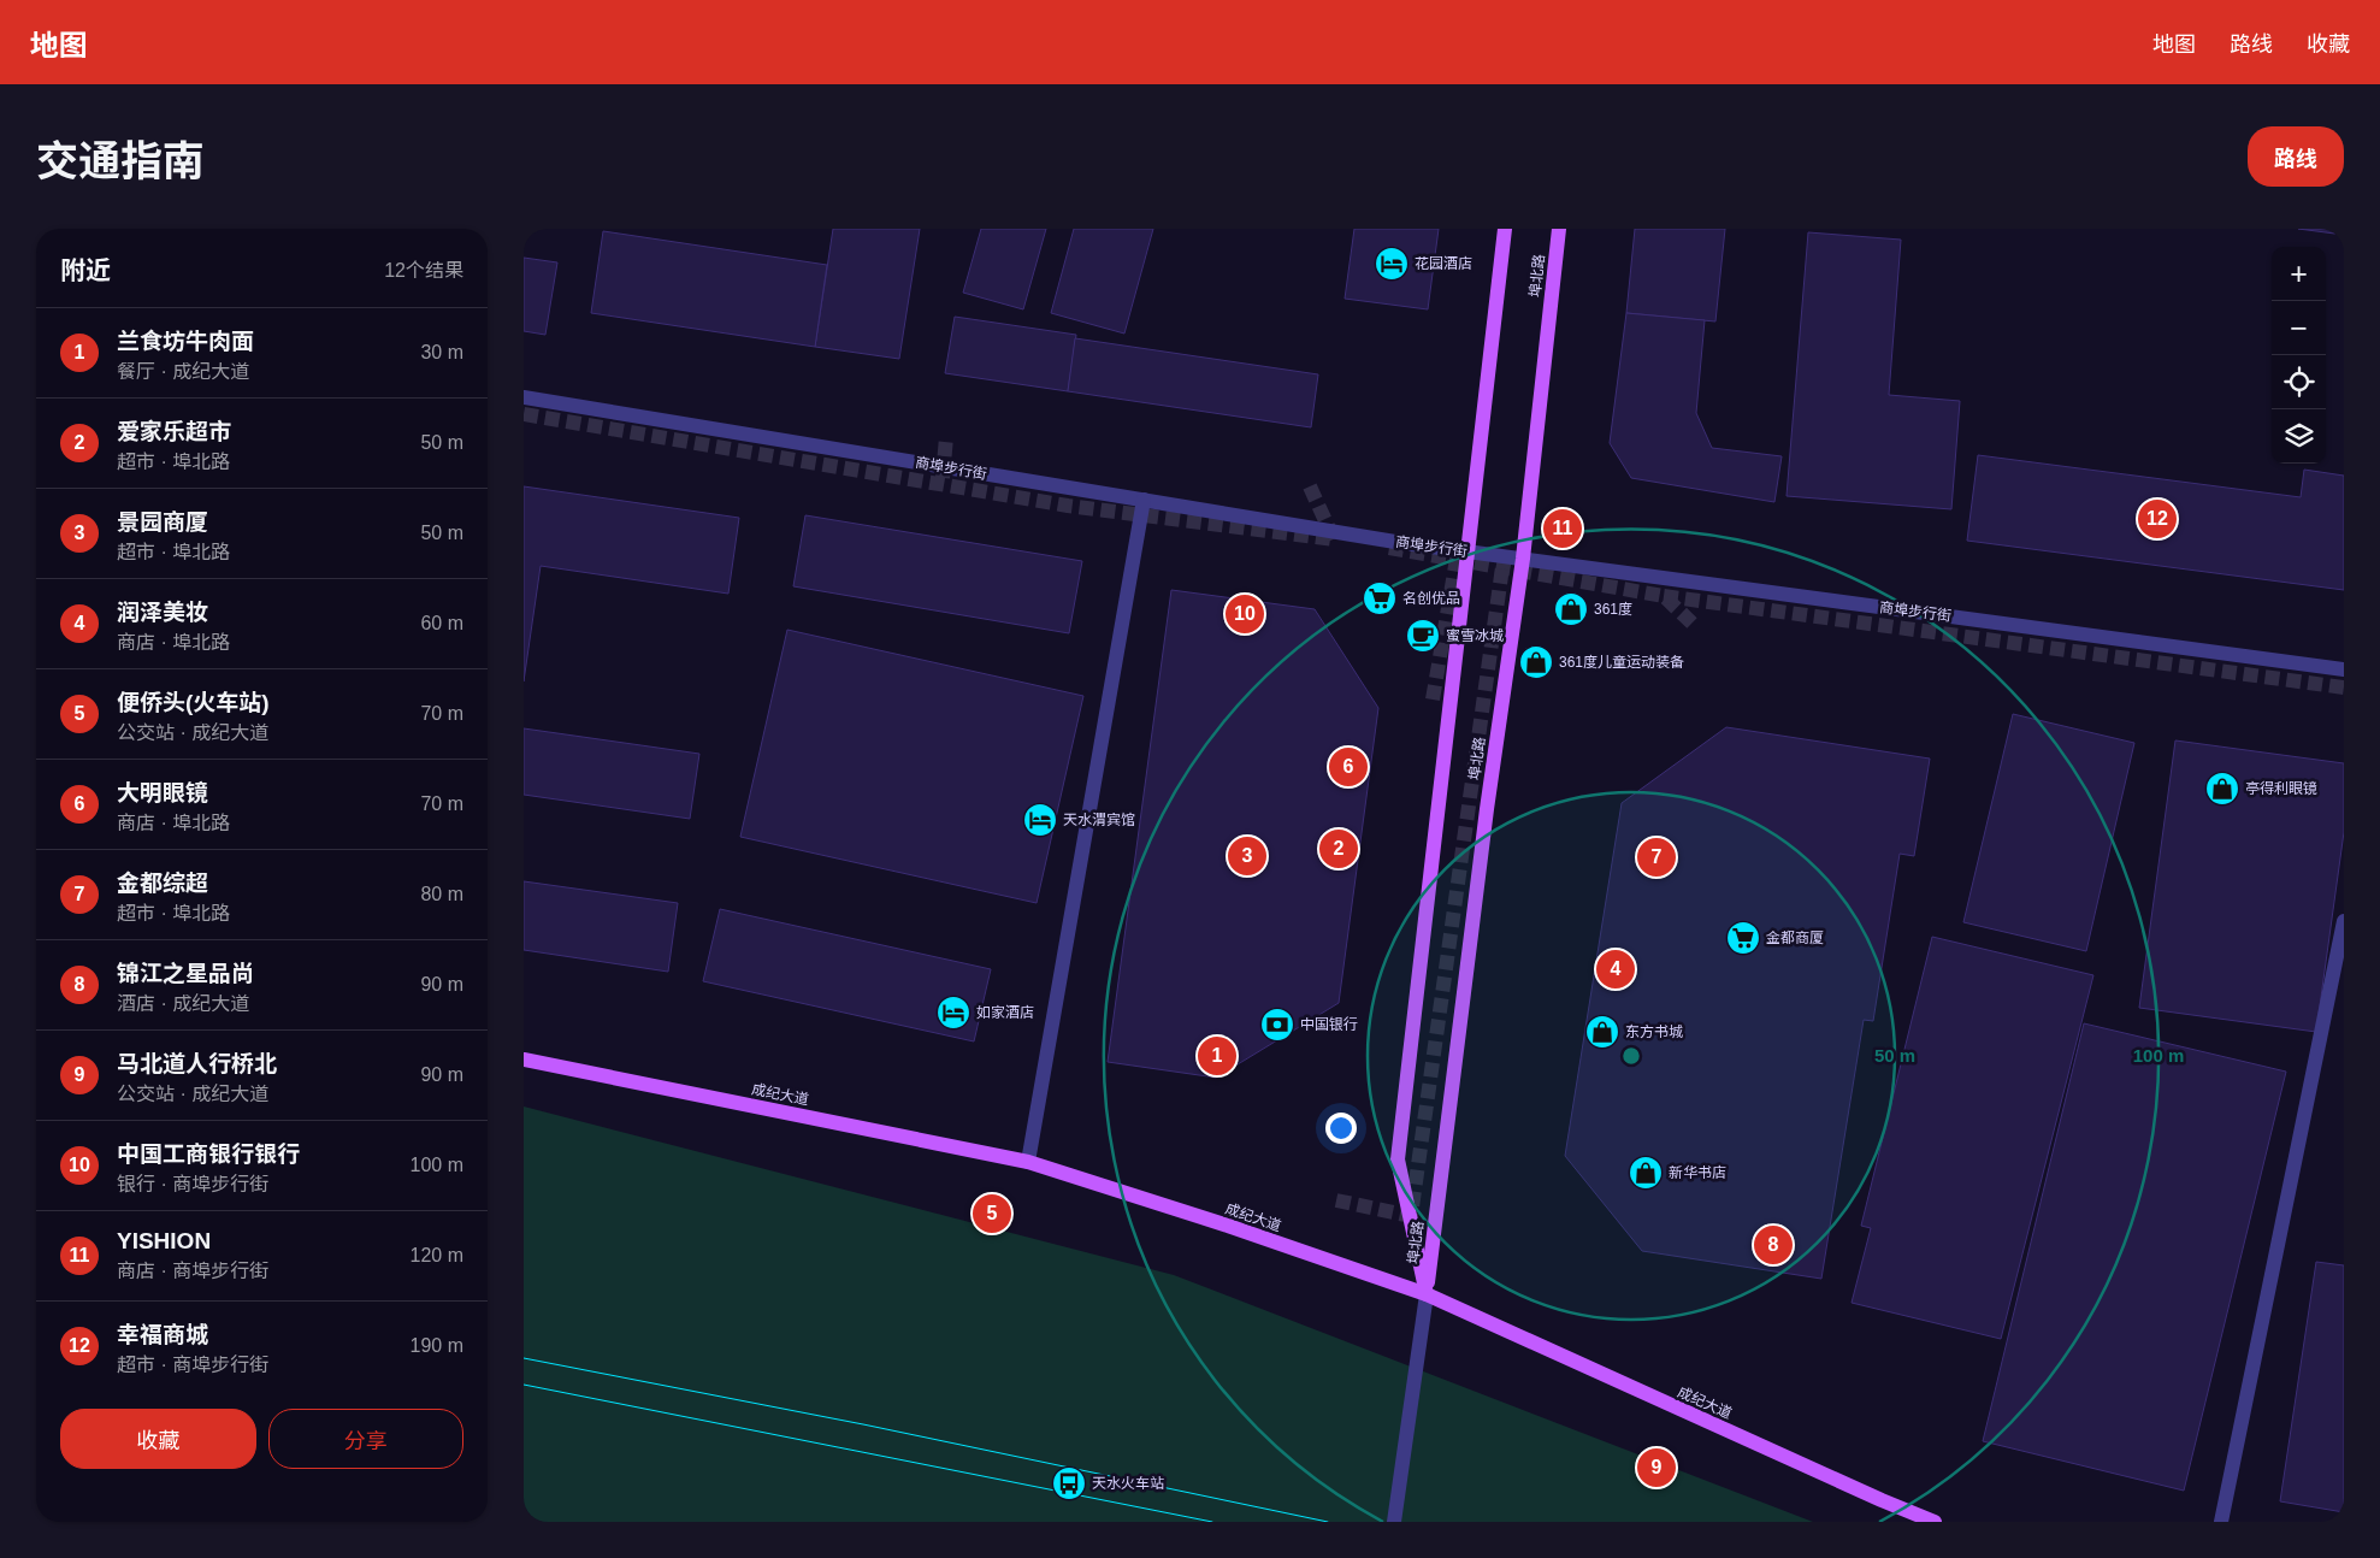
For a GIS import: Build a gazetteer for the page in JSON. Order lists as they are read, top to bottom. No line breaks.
{"streets":{"main road":["埠北路","成纪大道"],"street":["商埠步行街"]},"crossings":[["埠北路","商埠步行街"],["埠北路","成纪大道"]],"places":{"hotel":["花园酒店","天水渭宾馆","如家酒店"],"supermarket":["名创优品","金都商厦"],"shop":["361度","361度儿童运动装备","亭得利眼镜","东方书城","新华书店"],"cafe":["蜜雪冰城"],"bank":["中国银行"],"bus stop":["天水火车站"]},"page":{"header":"地图","nav":["地图","路线","收藏"],"title":"交通指南","buttons":["路线",["收藏","分享"]],"heading":["附近","12个结果"],"map_buttons":["+","−"],"list":[{"mark":"1","name":"兰食坊牛肉面","note":"餐厅 · 成纪大道","value":"30 m"},{"mark":"2","name":"爱家乐超市","note":"超市 · 埠北路","value":"50 m"},{"mark":"3","name":"景园商厦","note":"超市 · 埠北路","value":"50 m"},{"mark":"4","name":"润泽美妆","note":"商店 · 埠北路","value":"60 m"},{"mark":"5","name":"便侨头(火车站)","note":"公交站 · 成纪大道","value":"70 m"},{"mark":"6","name":"大明眼镜","note":"商店 · 埠北路","value":"70 m"},{"mark":"7","name":"金都综超","note":"超市 · 埠北路","value":"80 m"},{"mark":"8","name":"锦江之星品尚","note":"酒店 · 成纪大道","value":"90 m"},{"mark":"9","name":"马北道人行桥北","note":"公交站 · 成纪大道","value":"90 m"},{"mark":"10","name":"中国工商银行银行","note":"银行 · 商埠步行街","value":"100 m"},{"mark":"11","name":"YISHION","note":"商店 · 商埠步行街","value":"120 m"},{"mark":"12","name":"幸福商城","note":"超市 · 商埠步行街","value":"190 m"}],"pins":["12","11","10","6","2","3","7","4","1","5","8","9"]},"rings":["50 m","100 m"]}
